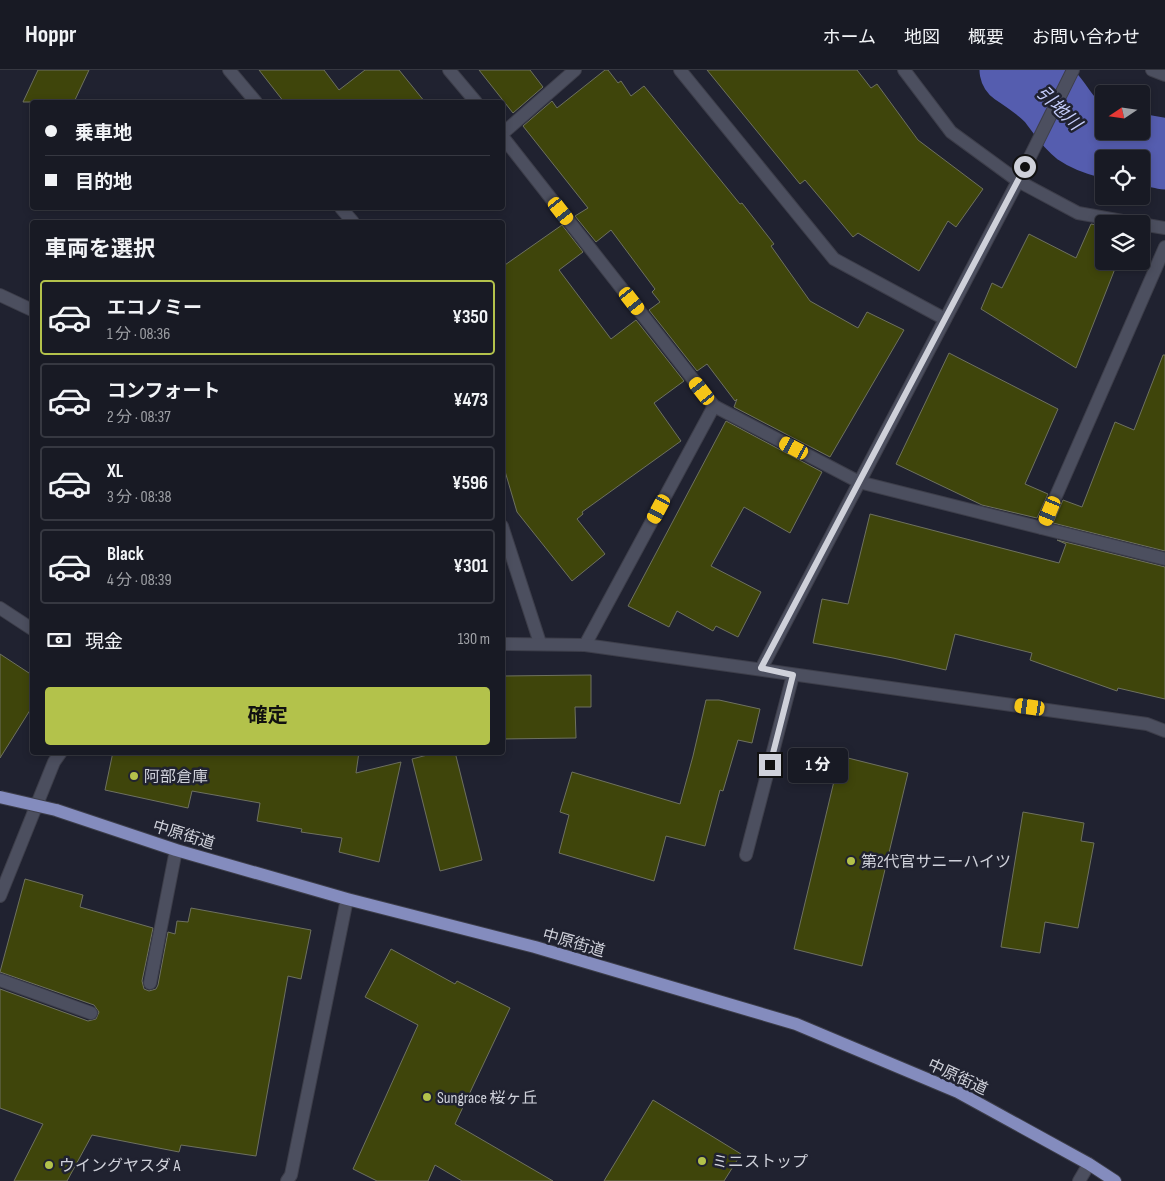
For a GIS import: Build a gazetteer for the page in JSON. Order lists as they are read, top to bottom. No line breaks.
{"streets":{"main road":["中原街道"]},"water":["引地川"],"places":["阿部倉庫","第2代官サニーハイツ","Sungrace 桜ヶ丘","ミニストップ","ウイングヤスダ A"],"north":"left","page":{"header":"Hoppr","nav":["ホーム","地図","概要","お問い合わせ"],"banner":["乗車地","目的地"],"heading":"車両を選択","list":[{"name":"エコノミー","note":"1 分 · 08:36","value":"¥350"},{"name":"コンフォート","note":"2 分 · 08:37","value":"¥473"},{"name":"XL","note":"3 分 · 08:38","value":"¥596"},{"name":"Black","note":"4 分 · 08:39","value":"¥301"}],"pay":["現金","130 m"],"buttons":"確定","bubble":"1 分"}}
